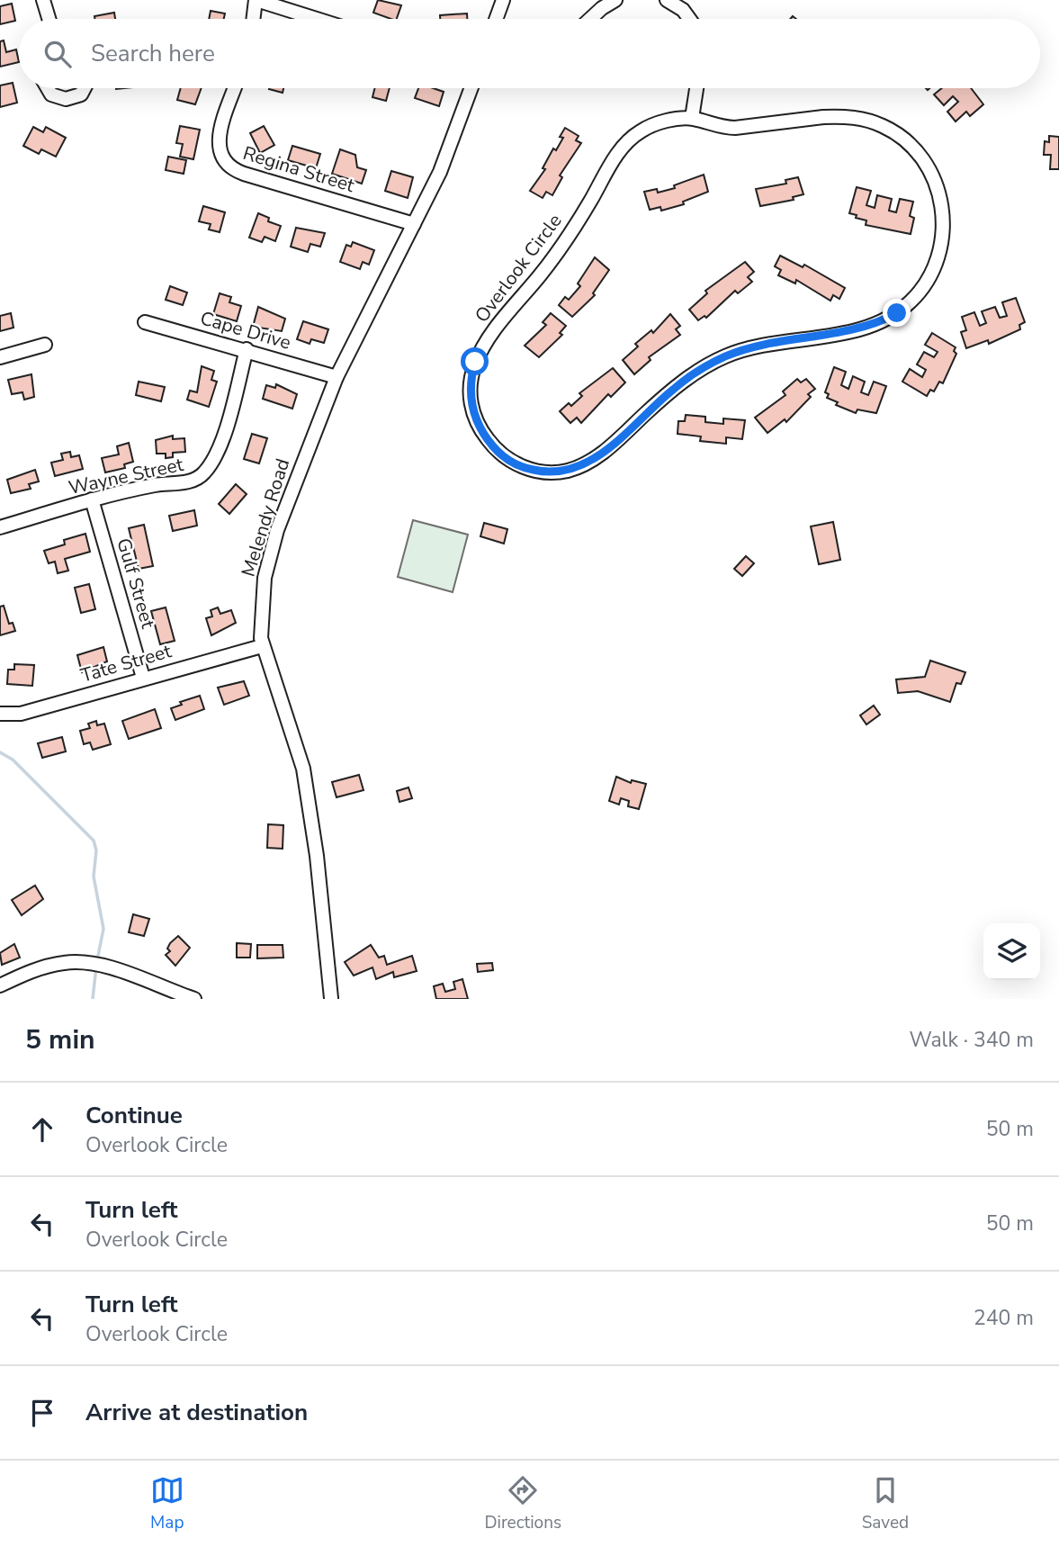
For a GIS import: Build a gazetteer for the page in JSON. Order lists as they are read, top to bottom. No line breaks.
{"streets":{"street":["Regina Street","Overlook Circle","Cape Drive","Wayne Street","Melendy Road","Gulf Street","Tate Street"]},"crossings":[["Regina Street","Melendy Road"],["Cape Drive","Wayne Street"],["Cape Drive","Melendy Road"],["Wayne Street","Gulf Street"],["Melendy Road","Tate Street"],["Gulf Street","Tate Street"]],"page":{"search":"Search here","heading":["5 min","Walk · 340 m"],"list":[["Continue","Overlook Circle","50 m"],["Turn left","Overlook Circle","50 m"],["Turn left","Overlook Circle","240 m"],"Arrive at destination"],"nav":["Map","Directions","Saved"]}}
